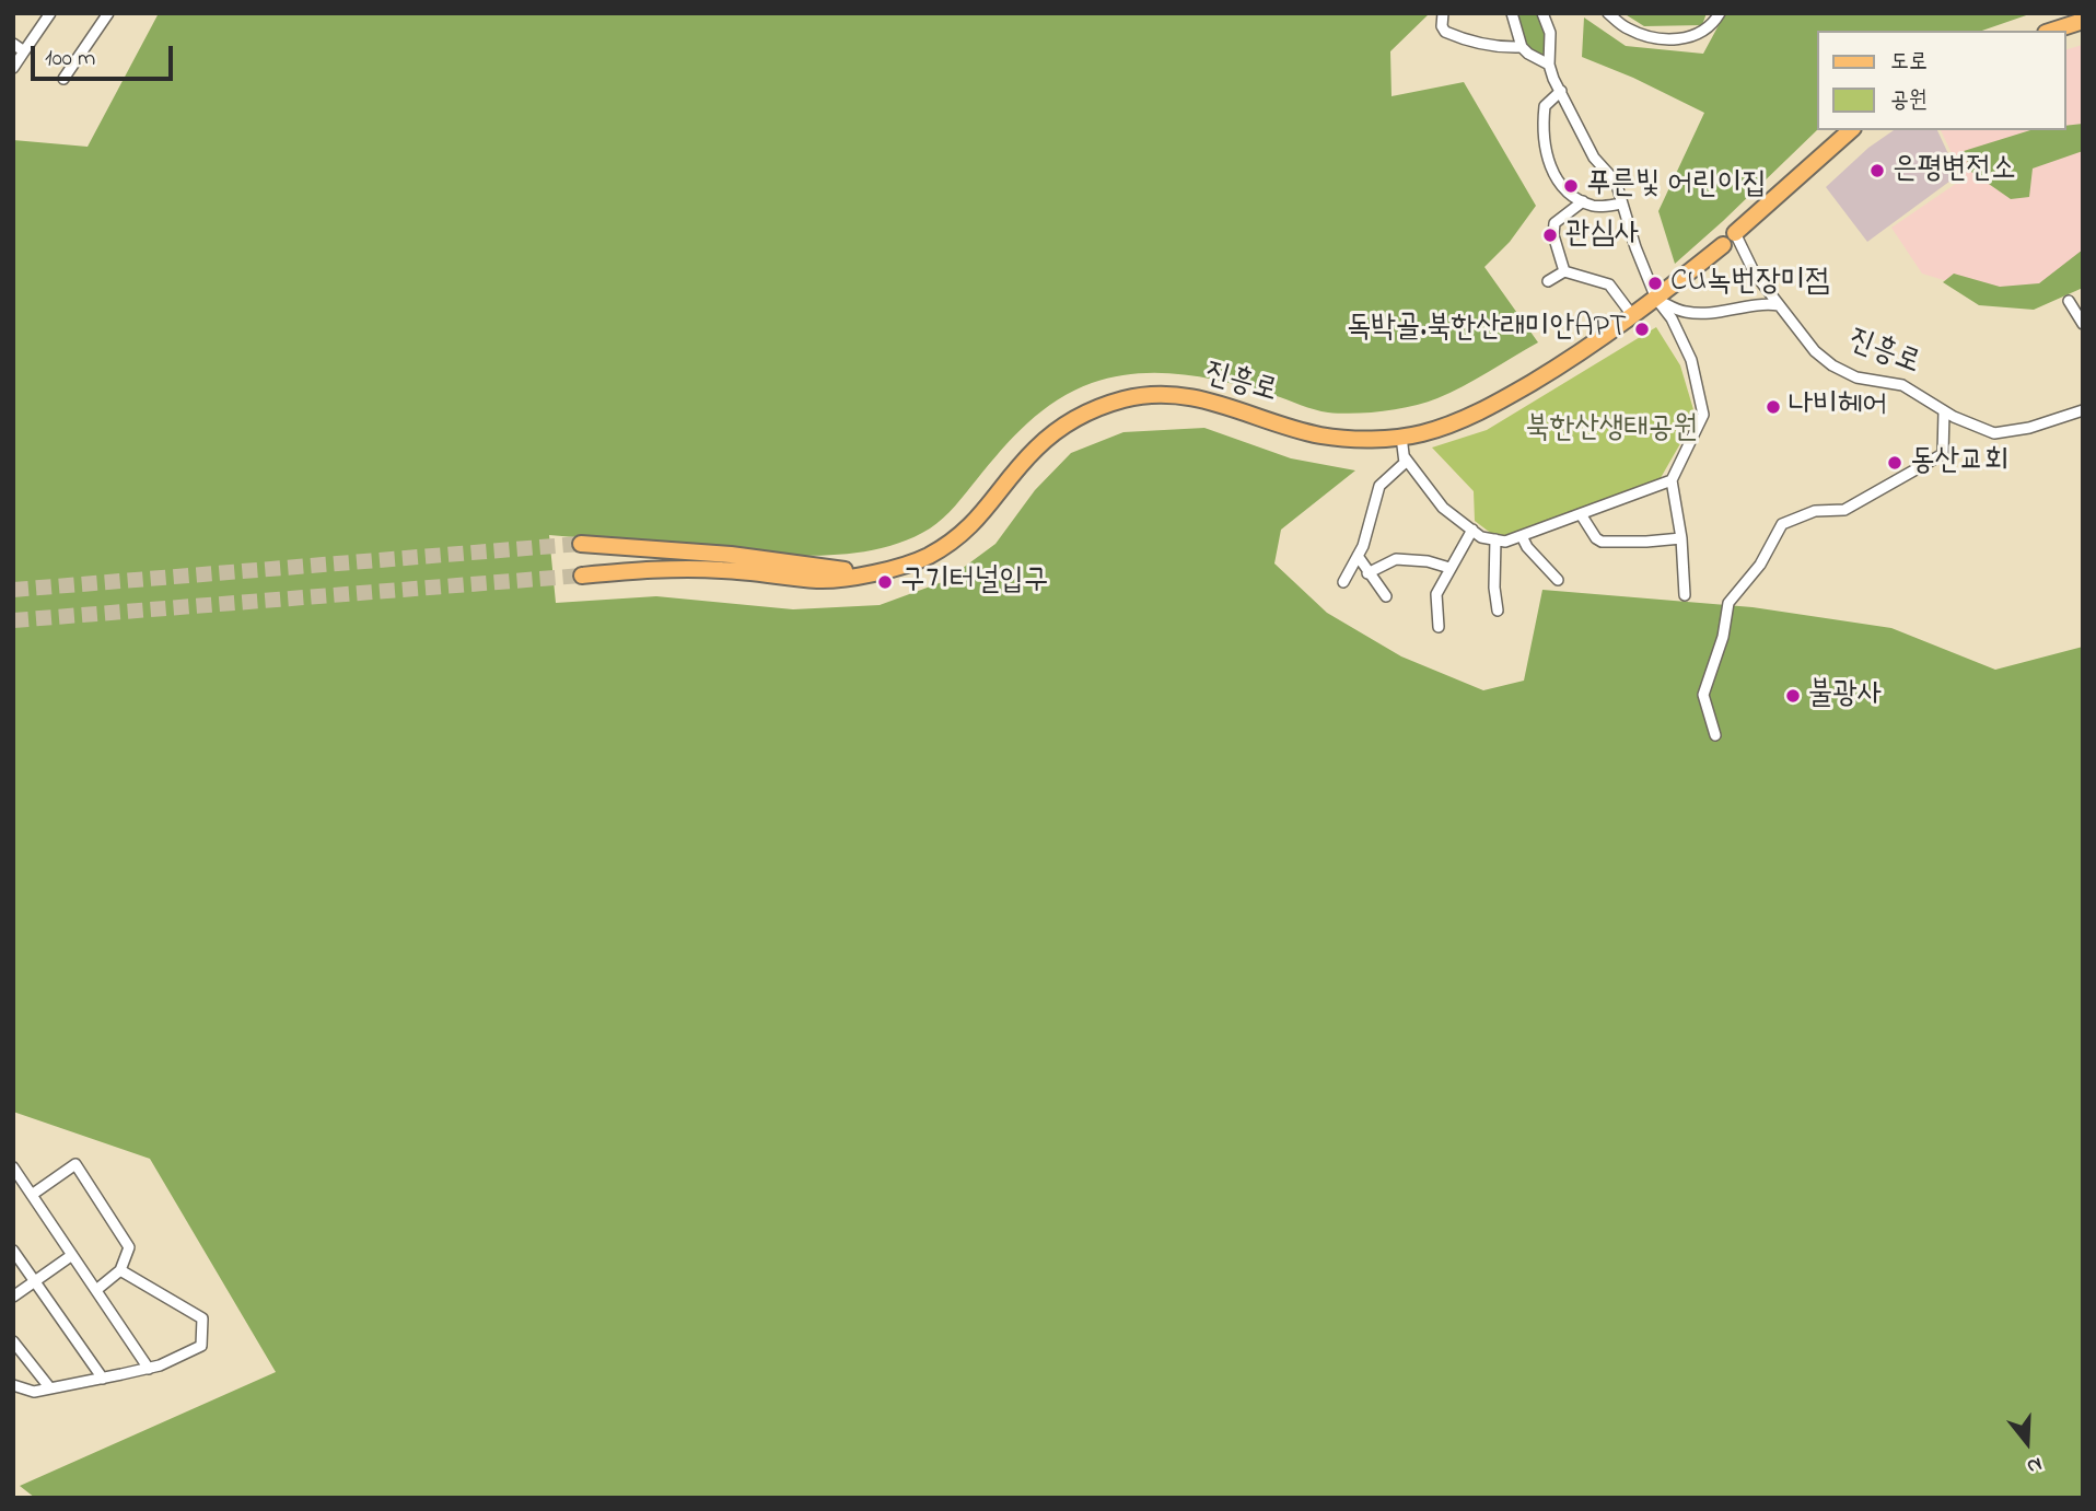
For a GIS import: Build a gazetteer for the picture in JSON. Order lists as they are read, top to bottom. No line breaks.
{"streets":{"main road":["진흥로"]},"parks":["북한산생태공원"],"places":["은평변전소","푸른빛 어린이집","관심사","CU녹번장미점","독박골.북한산래미안APT","나비헤어","동산교회","구기터널입구","불광사"],"legend":["도로","공원"],"scale_bar":"100 m","north":"bottom"}
